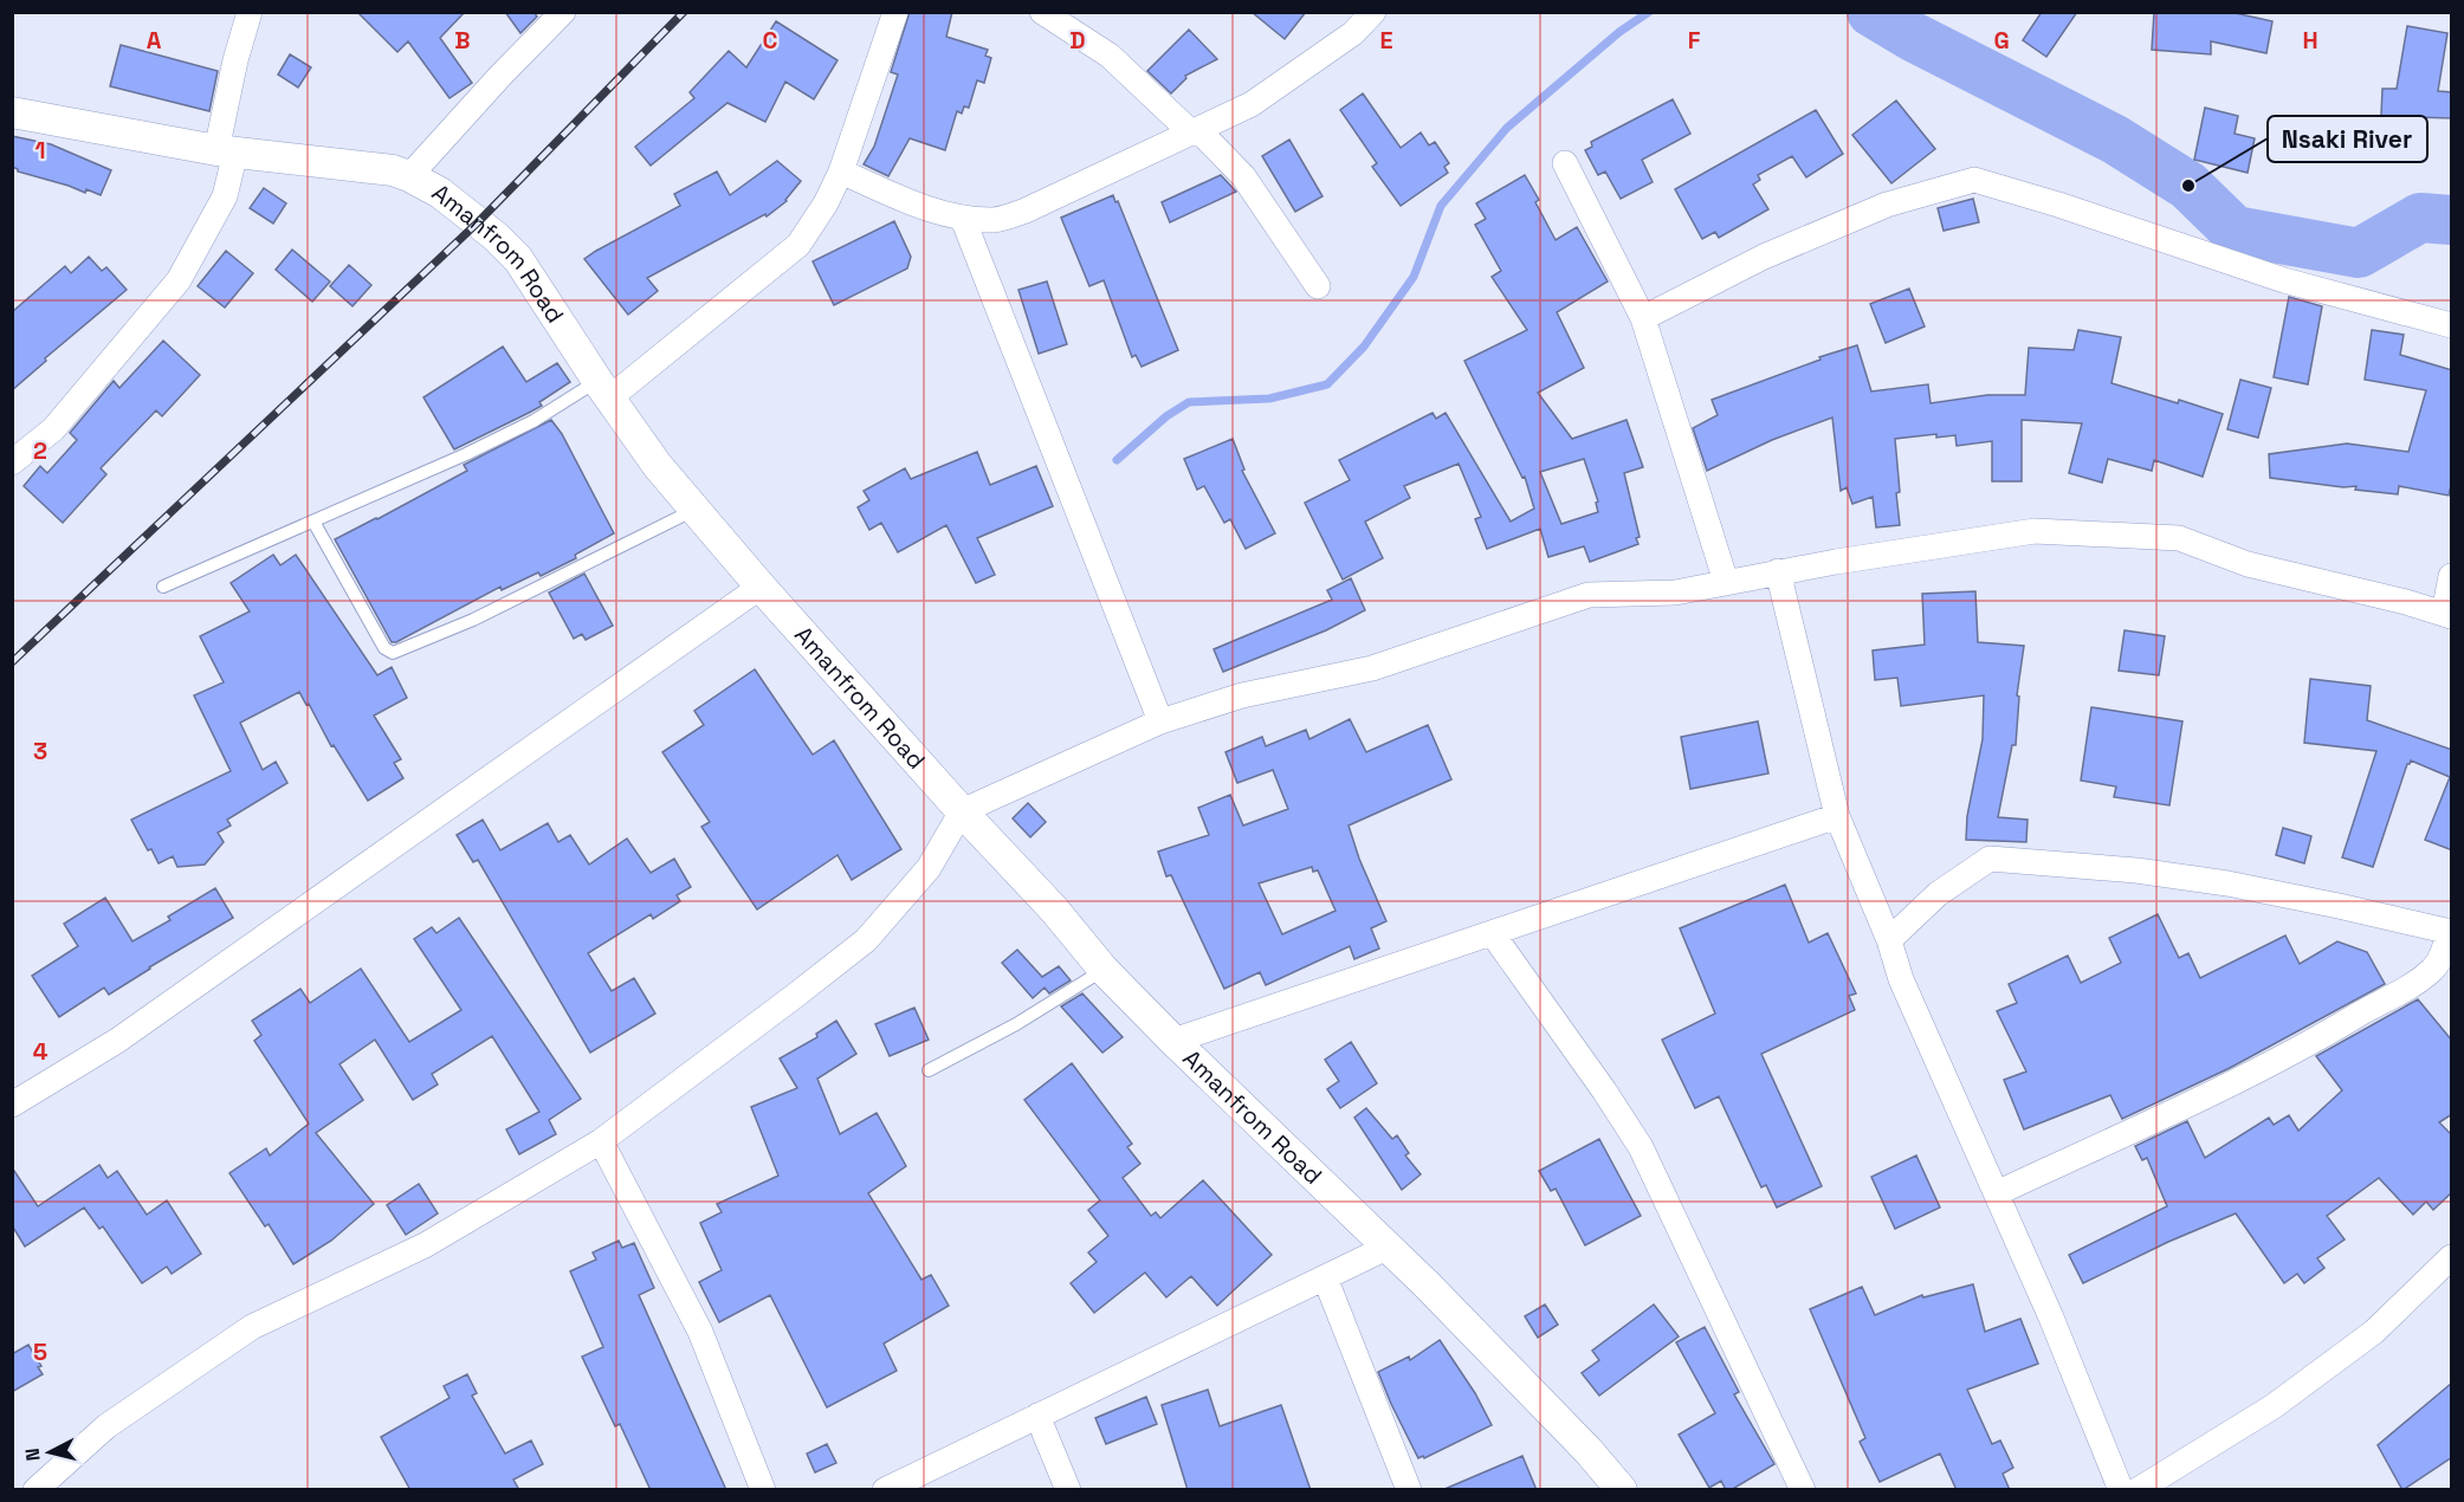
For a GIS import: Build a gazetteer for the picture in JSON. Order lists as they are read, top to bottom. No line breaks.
{"streets":{"street":["Amanfrom Road"]},"places":["Nsaki River"],"north":"left","grid":{"columns":["A","B","C","D","E","F","G","H"],"rows":["1","2","3","4","5"]}}
